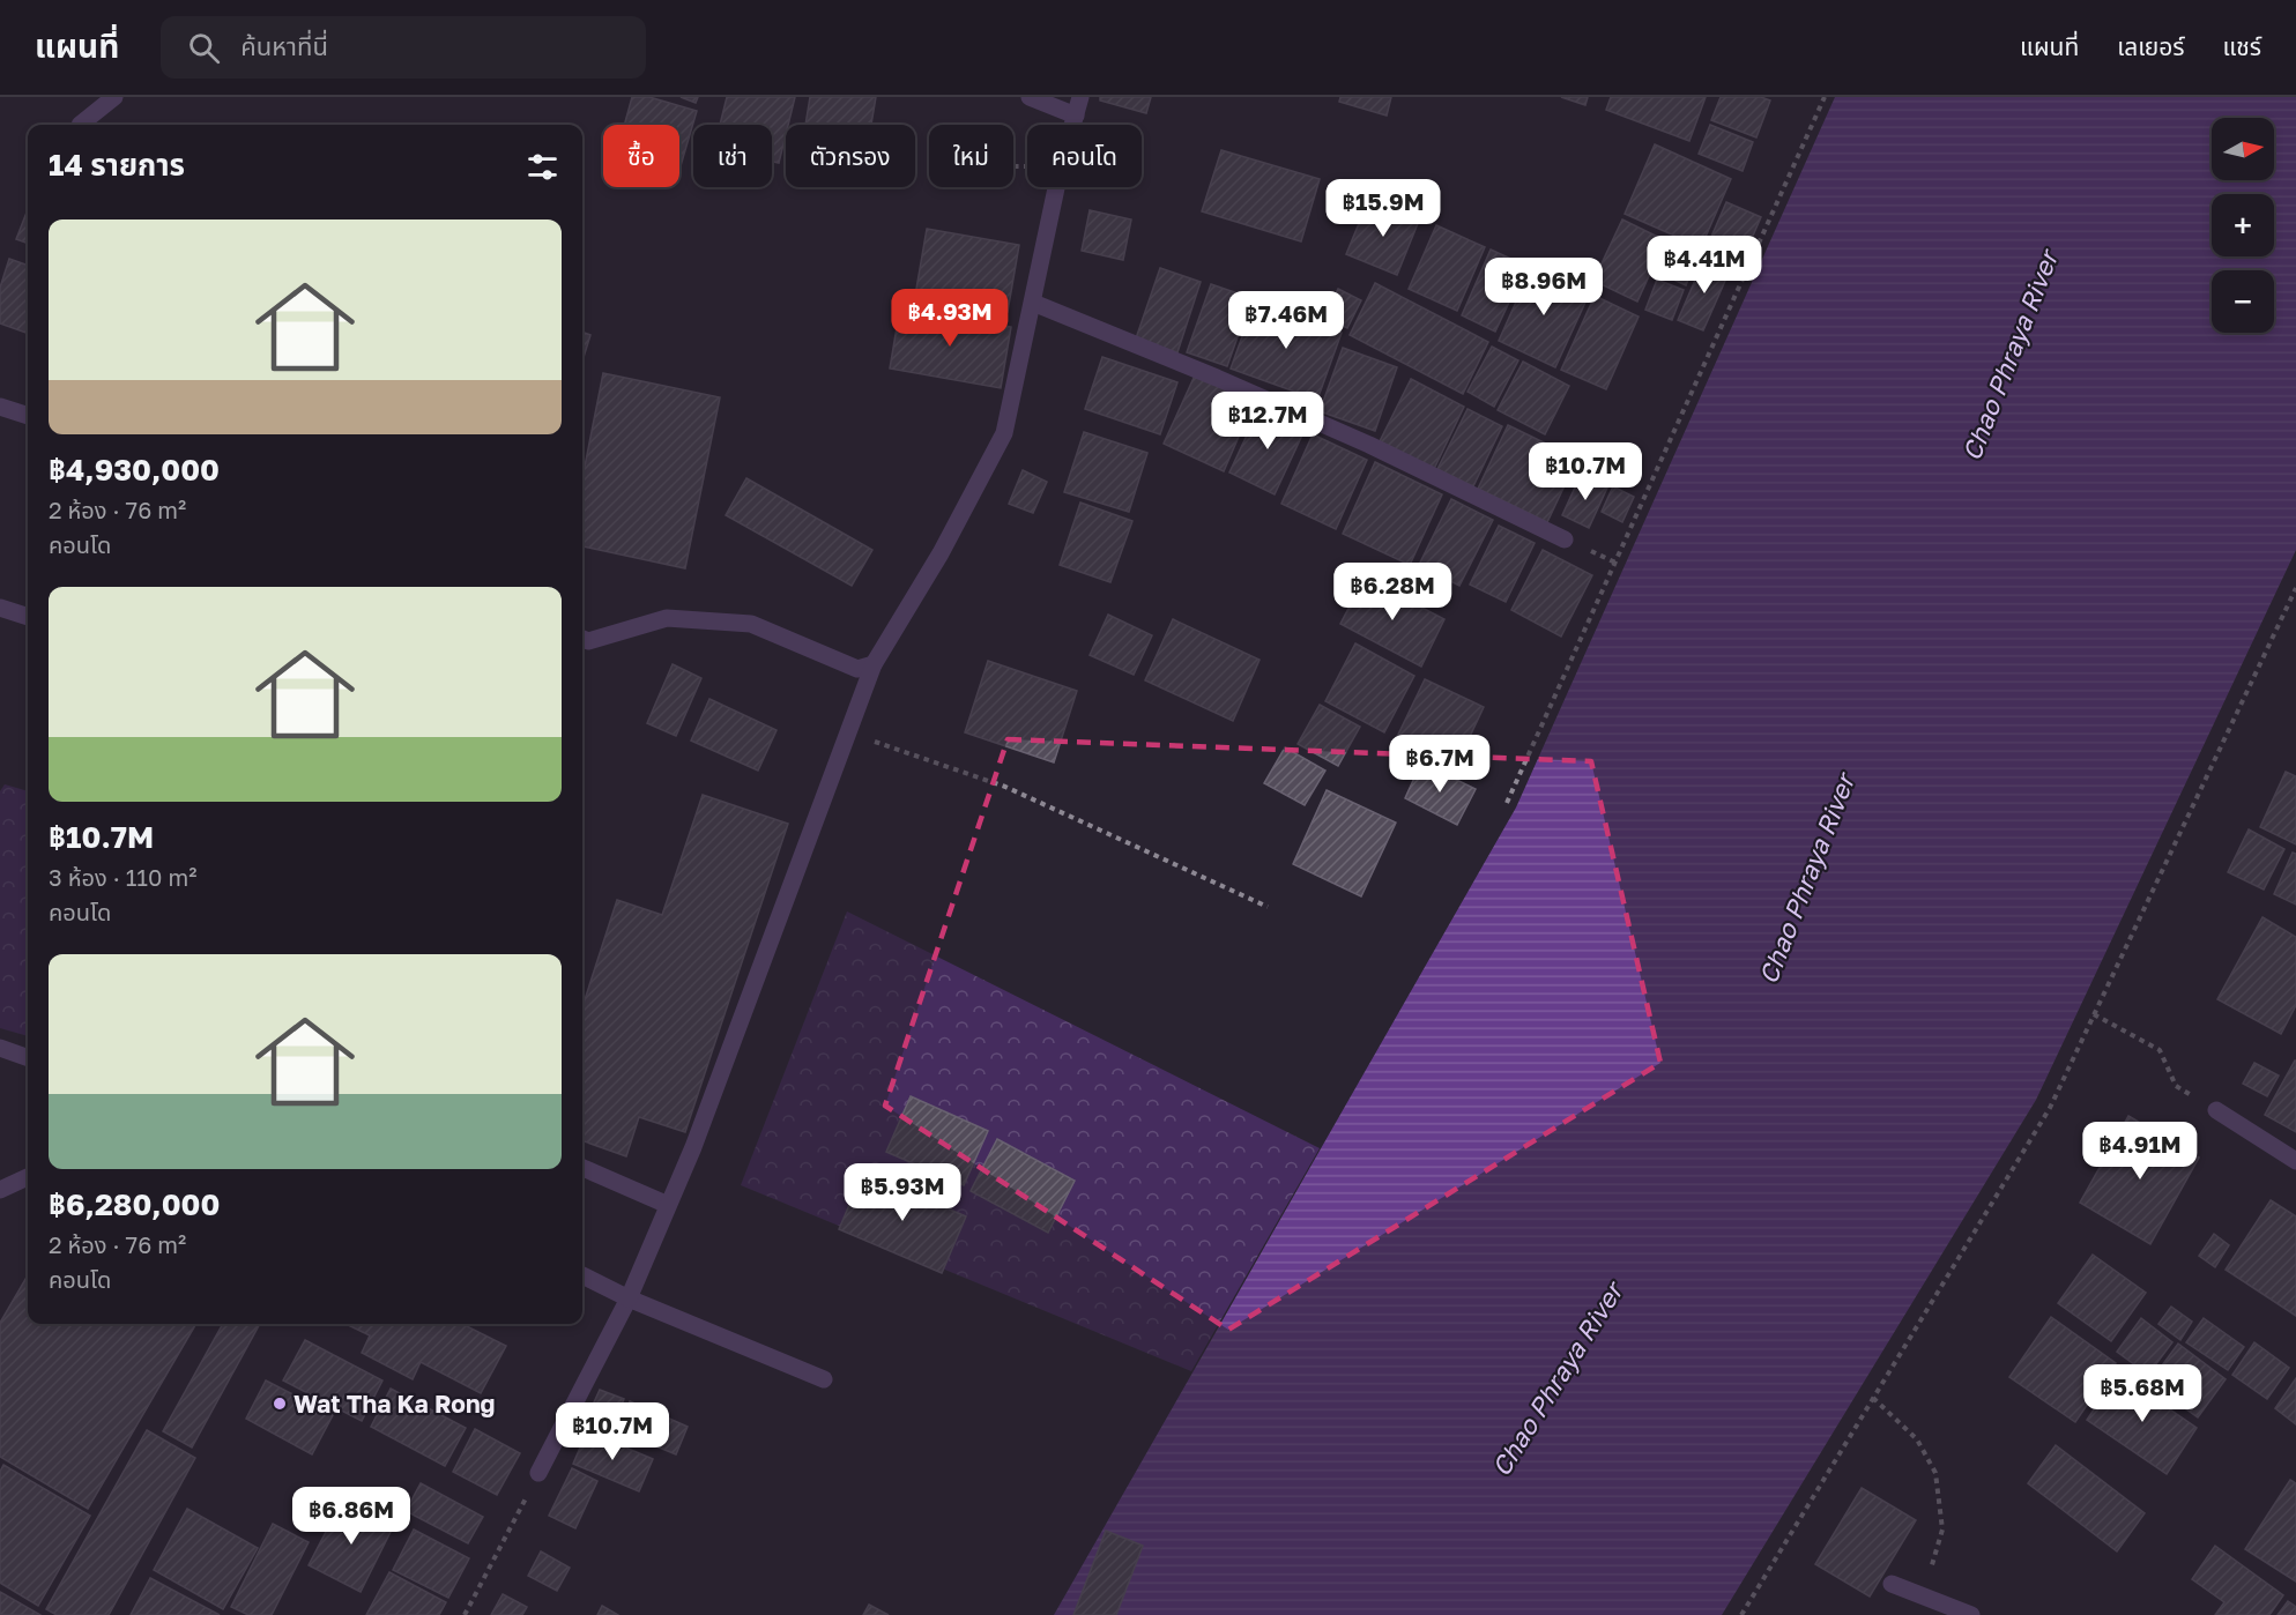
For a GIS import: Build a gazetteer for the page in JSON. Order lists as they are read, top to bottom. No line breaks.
{"water":["Chao Phraya River"],"places":["Wat Tha Ka Rong"],"north":"right","page":{"header":"แผนที่","search":"ค้นหาที่นี่","nav":["แผนที่","เลเยอร์","แชร์"],"map_buttons":["+","−"],"chip":["ซื้อ","เช่า","ตัวกรอง","ใหม่","คอนโด"],"heading":"14 รายการ","price":["฿15.9M","฿4.41M","฿8.96M","฿4.93M","฿7.46M","฿12.7M","฿10.7M","฿6.28M","฿6.7M","฿4.91M","฿5.93M","฿5.68M","฿10.7M","฿6.86M"],"list":[{"name":"฿4,930,000","note":"2 ห้อง · 76 m² · คอนโด"},{"name":"฿10.7M","note":"3 ห้อง · 110 m² · คอนโด"},{"name":"฿6,280,000","note":"2 ห้อง · 76 m² · คอนโด"}]}}
